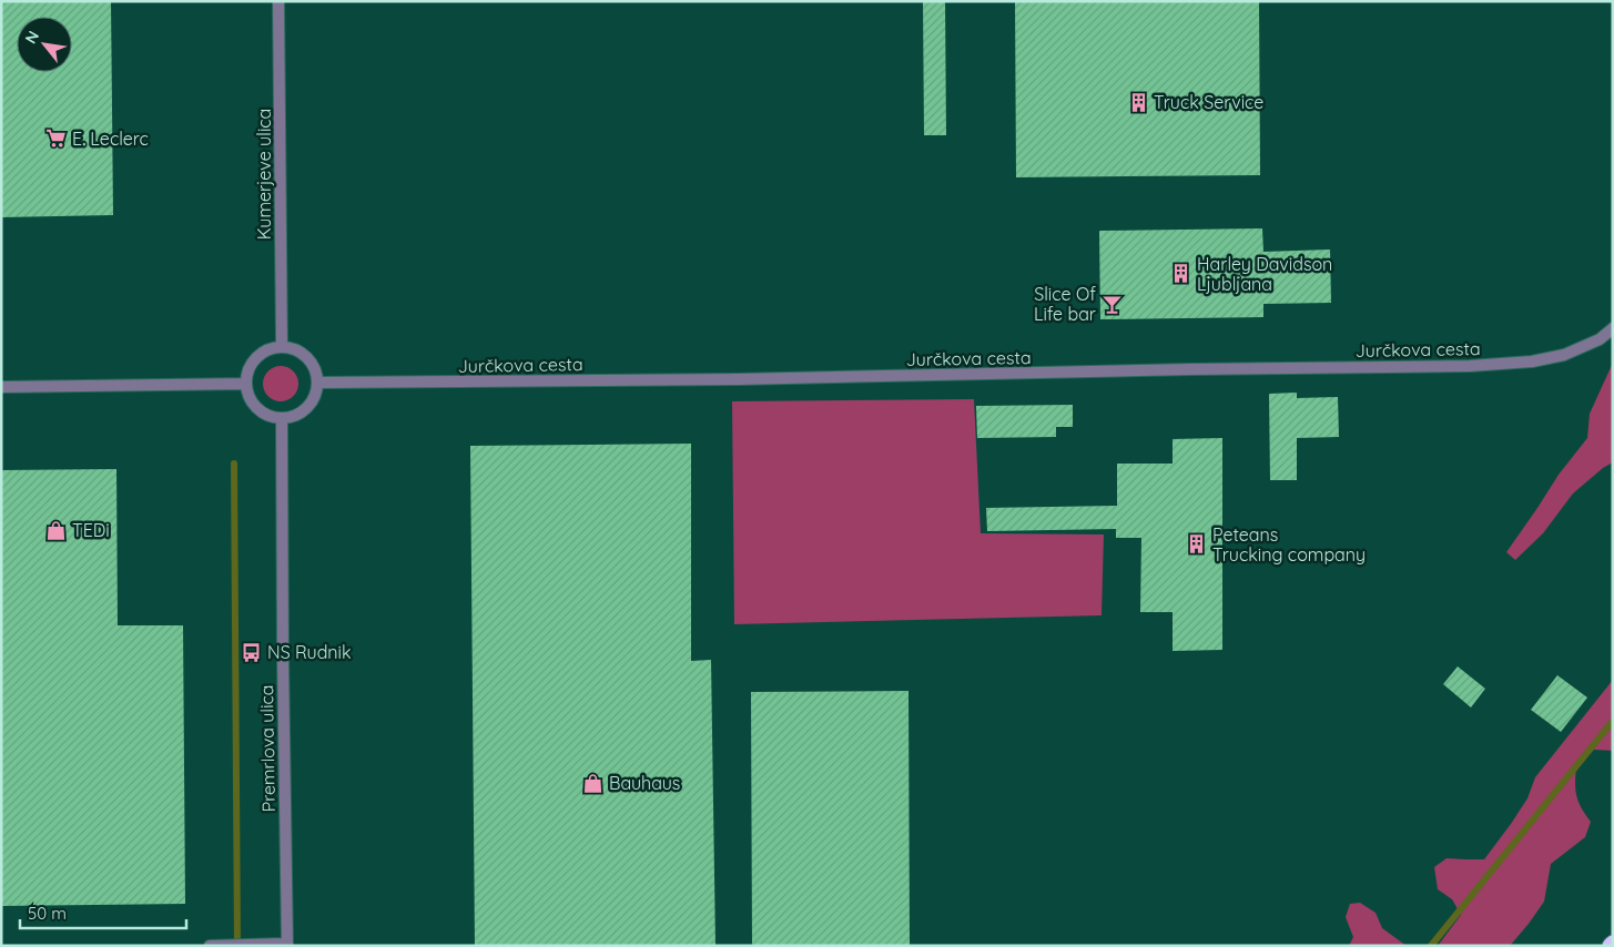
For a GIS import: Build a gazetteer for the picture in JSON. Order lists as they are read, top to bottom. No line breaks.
{"streets":{"street":["Kumerjeve ulica","Jurčkova cesta","Premrlova ulica"]},"crossings":[["Kumerjeve ulica","Jurčkova cesta"],["Kumerjeve ulica","Premrlova ulica"],["Jurčkova cesta","Premrlova ulica"]],"places":{"building":["Truck Service","Harley Davidson Ljubljana","Peteans Trucking company"],"supermarket":["E. Leclerc"],"bar":["Slice Of Life bar"],"shop":["TEDi","Bauhaus"],"bus stop":["NS Rudnik"]},"scale_bar":"50 m","north":"top left"}
